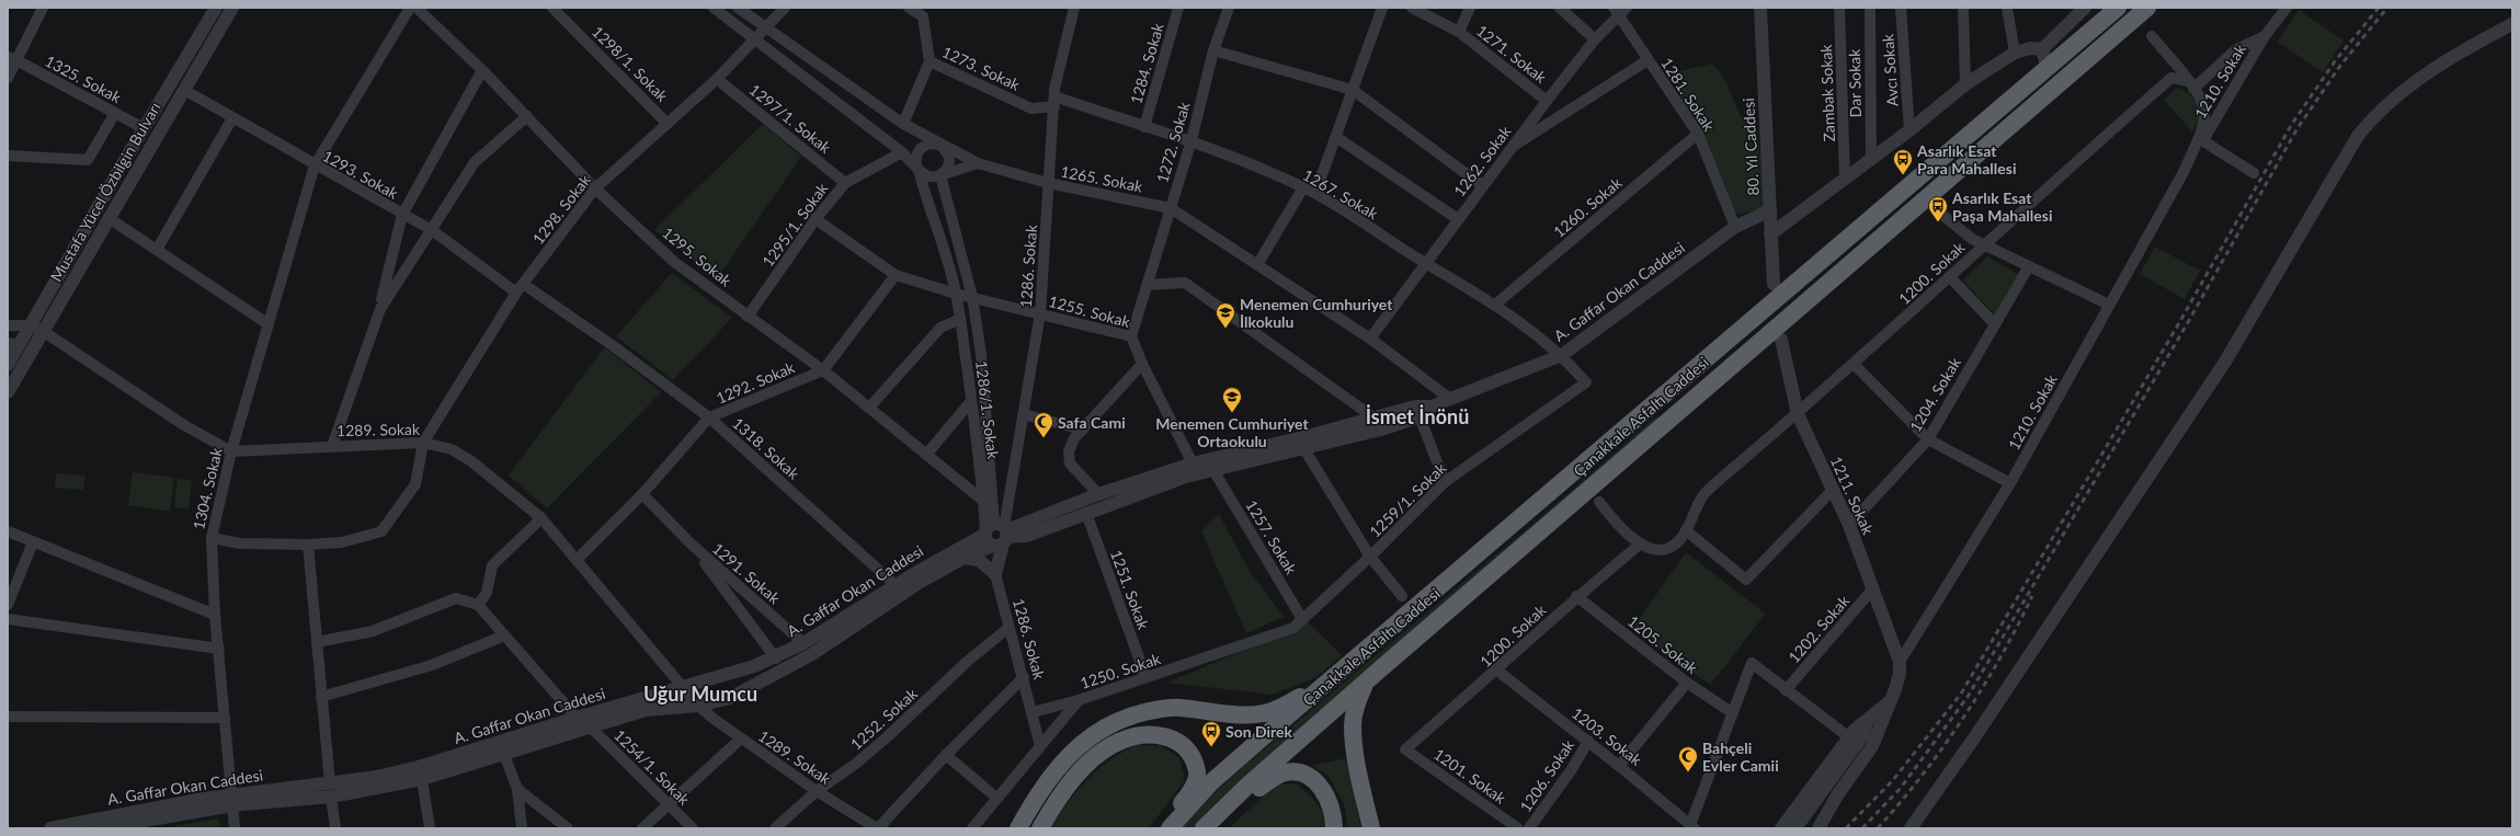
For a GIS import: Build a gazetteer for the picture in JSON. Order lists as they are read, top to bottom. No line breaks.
{"streets":{"highway":["Çanakkale Asfaltı Caddesi"],"street":["1271. Sokak","1298/1. Sokak","1284. Sokak","1273. Sokak","Avcı Sokak","1325. Sokak","1210. Sokak","Dar Sokak","Zambak Sokak","1281. Sokak","1297/1. Sokak","1272. Sokak","80. Yıl Caddesi","1262. Sokak","1293. Sokak","1265. Sokak","Mustafa Yücel Özbilgin Bulvarı","1267. Sokak","1260. Sokak","1298. Sokak","1295/1. Sokak","1295. Sokak","1286. Sokak","1200. Sokak","A. Gaffar Okan Caddesi","1255. Sokak","1292. Sokak","1204. Sokak","1286/1. Sokak","1289. Sokak","1318. Sokak","1304. Sokak","1211. Sokak","1259/1. Sokak","1257. Sokak","1291. Sokak","1251. Sokak","1202. Sokak","1205. Sokak","1250. Sokak","1252. Sokak","1203. Sokak","1254/1. Sokak","1201. Sokak","1206. Sokak"]},"crossings":[["1271. Sokak","1262. Sokak"],["1298/1. Sokak","1298. Sokak"],["1284. Sokak","1267. Sokak"],["1273. Sokak","1267. Sokak"],["1273. Sokak","1286. Sokak"],["1325. Sokak","Mustafa Yücel Özbilgin Bulvarı"],["1210. Sokak","1200. Sokak"],["1210. Sokak","1211. Sokak"],["1281. Sokak","1262. Sokak"],["1281. Sokak","1260. Sokak"],["1281. Sokak","A. Gaffar Okan Caddesi"],["1297/1. Sokak","1298. Sokak"],["1297/1. Sokak","1295/1. Sokak"],["1272. Sokak","1265. Sokak"],["1272. Sokak","1267. Sokak"],["1272. Sokak","1255. Sokak"],["80. Yıl Caddesi","A. Gaffar Okan Caddesi"],["1262. Sokak","1265. Sokak"],["1262. Sokak","1267. Sokak"],["1293. Sokak","Mustafa Yücel Özbilgin Bulvarı"],["1293. Sokak","1298. Sokak"],["1293. Sokak","1318. Sokak"],["1293. Sokak","1304. Sokak"],["1265. Sokak","1298. Sokak"],["1265. Sokak","1286. Sokak"],["1265. Sokak","A. Gaffar Okan Caddesi"],["1267. Sokak","1260. Sokak"],["1267. Sokak","1286. Sokak"],["1267. Sokak","A. Gaffar Okan Caddesi"],["1267. Sokak","1259/1. Sokak"],["1298. Sokak","1295. Sokak"],["1298. Sokak","1289. Sokak"],["1298. Sokak","1318. Sokak"],["1295/1. Sokak","1295. Sokak"],["1295. Sokak","1292. Sokak"],["1295. Sokak","1286/1. Sokak"],["1286. Sokak","A. Gaffar Okan Caddesi"],["1286. Sokak","1255. Sokak"],["1286. Sokak","1286/1. Sokak"],["1286. Sokak","1250. Sokak"],["1286. Sokak","1252. Sokak"],["1200. Sokak","1211. Sokak"],["1200. Sokak","1205. Sokak"],["1200. Sokak","1203. Sokak"],["1200. Sokak","1201. Sokak"],["A. Gaffar Okan Caddesi","1255. Sokak"],["A. Gaffar Okan Caddesi","1286/1. Sokak"],["A. Gaffar Okan Caddesi","1289. Sokak"],["A. Gaffar Okan Caddesi","1318. Sokak"],["A. Gaffar Okan Caddesi","1304. Sokak"],["A. Gaffar Okan Caddesi","1257. Sokak"],["A. Gaffar Okan Caddesi","1291. Sokak"],["A. Gaffar Okan Caddesi","1251. Sokak"],["A. Gaffar Okan Caddesi","1254/1. Sokak"],["1255. Sokak","1286/1. Sokak"],["1292. Sokak","1289. Sokak"],["1292. Sokak","1318. Sokak"],["1292. Sokak","1291. Sokak"],["1204. Sokak","1211. Sokak"],["1289. Sokak","1304. Sokak"],["1289. Sokak","1252. Sokak"],["1211. Sokak","1202. Sokak"],["1259/1. Sokak","1257. Sokak"],["1259/1. Sokak","1250. Sokak"],["1257. Sokak","1250. Sokak"],["1251. Sokak","1250. Sokak"],["1203. Sokak","1206. Sokak"]],"districts":["İsmet İnönü","Uğur Mumcu"],"places":{"bus stop":["Asarlık Esat Para Mahallesi","Asarlık Esat Paşa Mahallesi","Son Direk"],"school or university":["Menemen Cumhuriyet İlkokulu","Menemen Cumhuriyet Ortaokulu"],"mosque":["Safa Cami","Bahçeli Evler Camii"]}}
